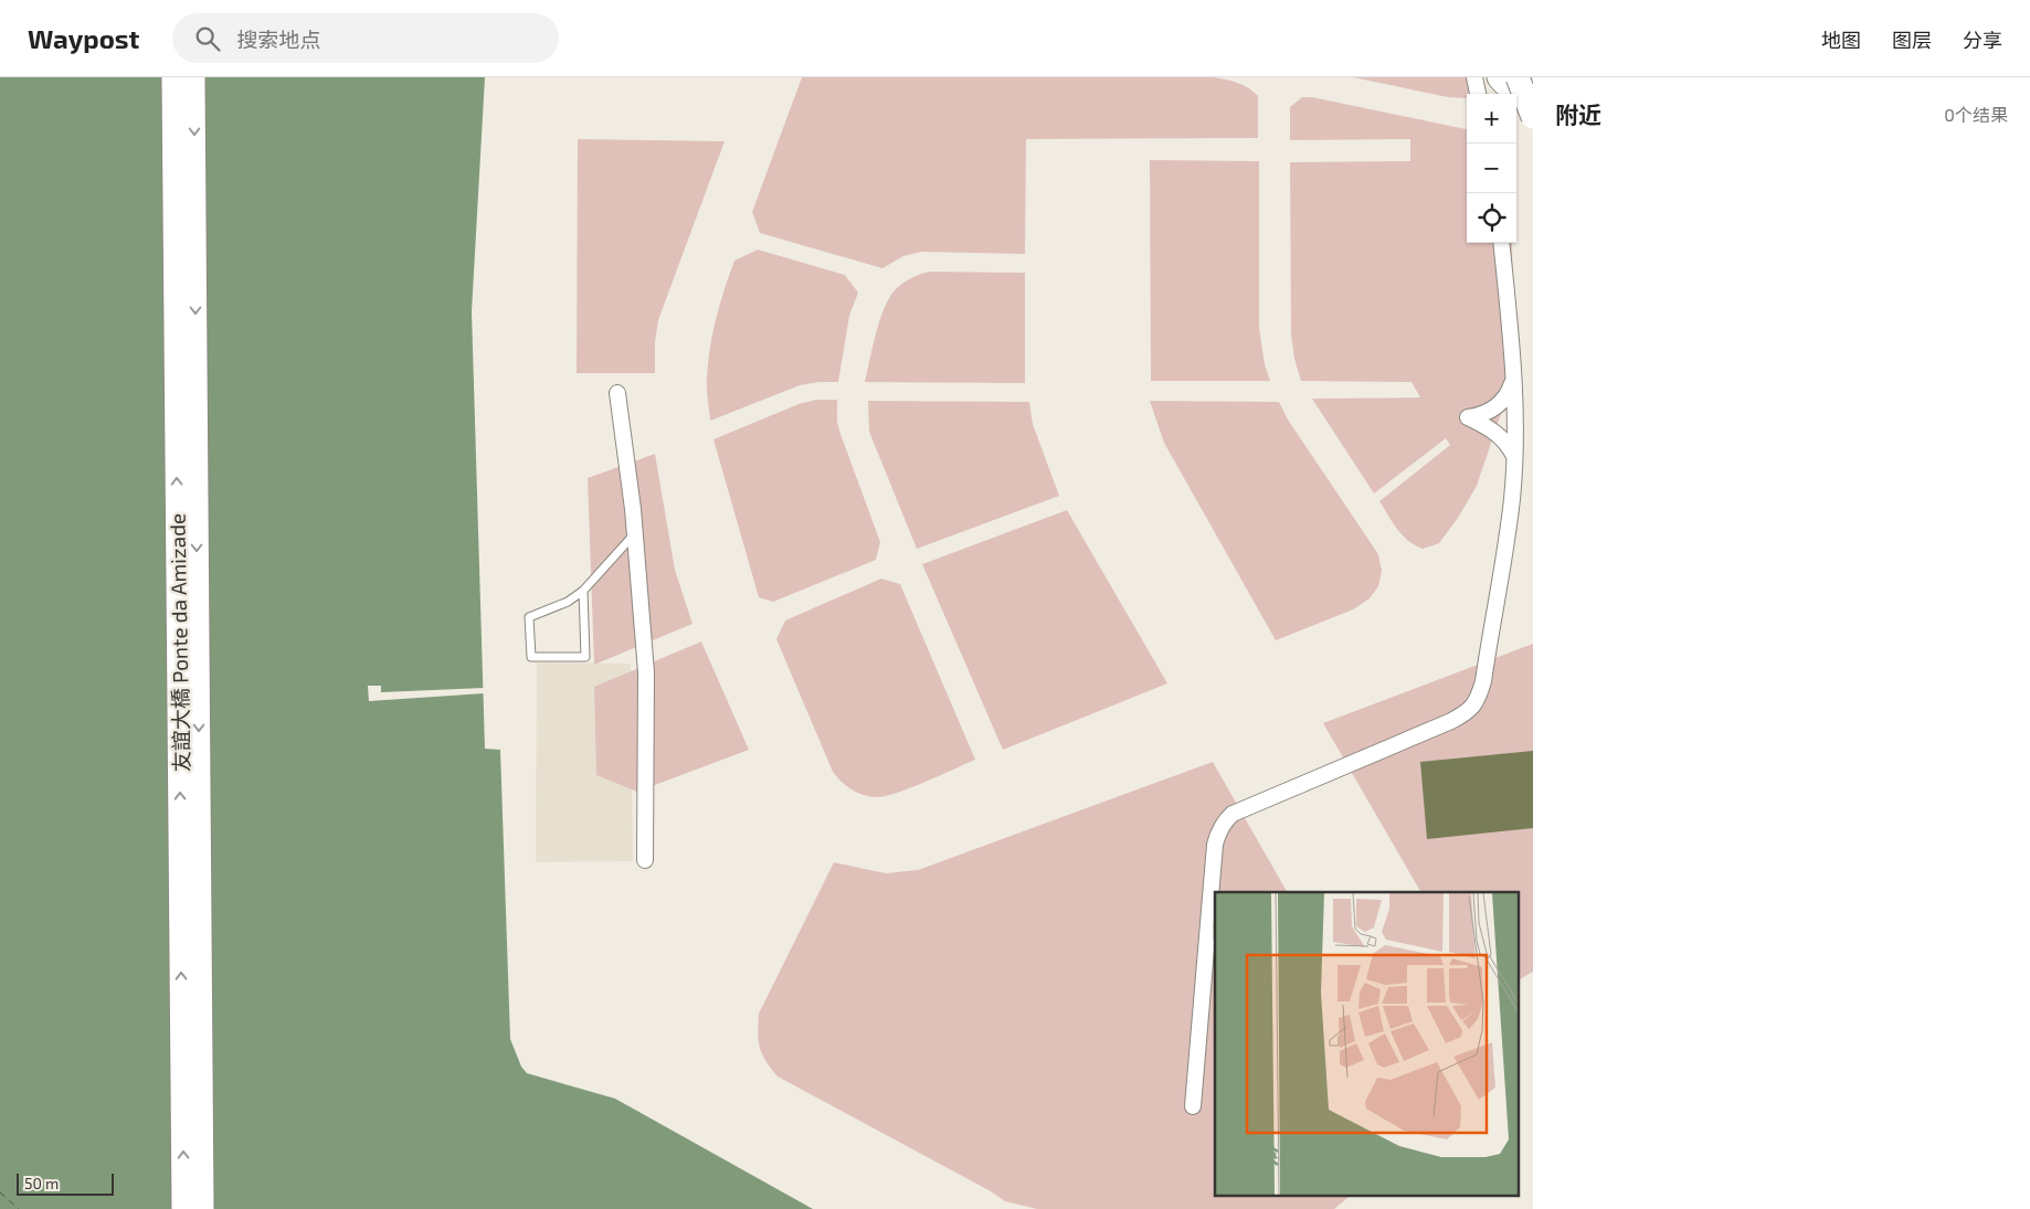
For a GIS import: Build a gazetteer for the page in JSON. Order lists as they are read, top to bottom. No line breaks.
{"streets":{"main road":["友誼大橋 Ponte da Amizade"]},"scale_bar":"50 m","page":{"header":"Waypost","search":"搜索地点","nav":["地图","图层","分享"],"heading":["附近","0个结果"],"map_buttons":["+","−"],"scale":"50 m"}}
